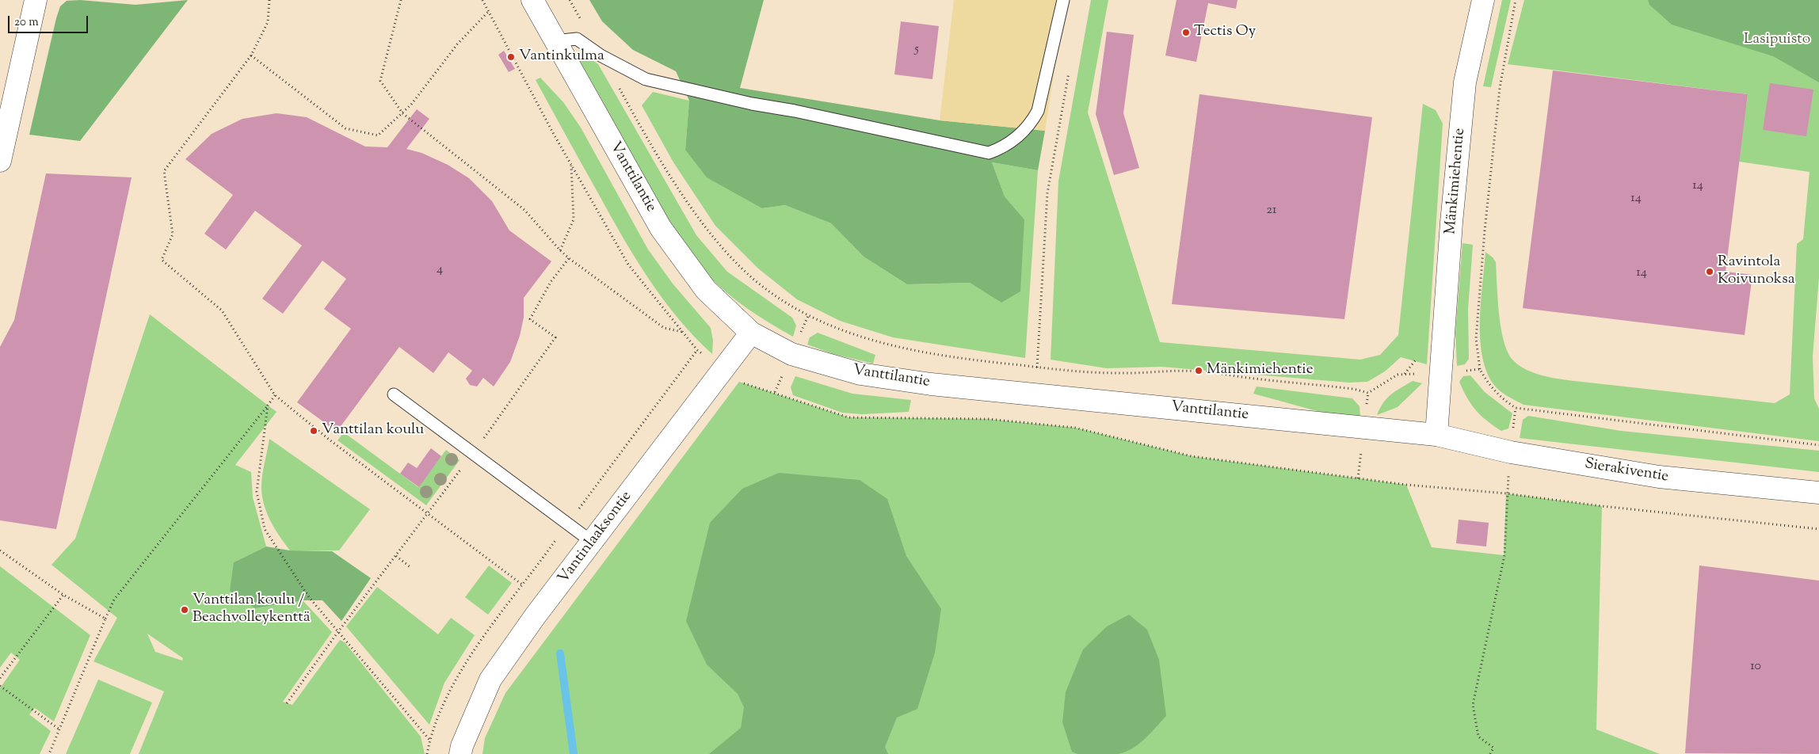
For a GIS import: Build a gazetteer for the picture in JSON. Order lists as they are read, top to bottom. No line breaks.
{"streets":{"street":["Vanttilantie","Mänkimiehentie","Sierakiventie","Vantinlaaksontie"]},"crossings":[["Vanttilantie","Mänkimiehentie"],["Vanttilantie","Sierakiventie"],["Vanttilantie","Vantinlaaksontie"],["Mänkimiehentie","Sierakiventie"]],"parks":["Lasipuisto"],"places":["Tectis Oy","Vantinkulma","Ravintola Koivunoksa","Mänkimiehentie","Vanttilan koulu","Vanttilan koulu / Beachvolleykenttä"],"house_numbers":["5","14","14","21","4","14","10"],"scale_bar":"20 m"}
